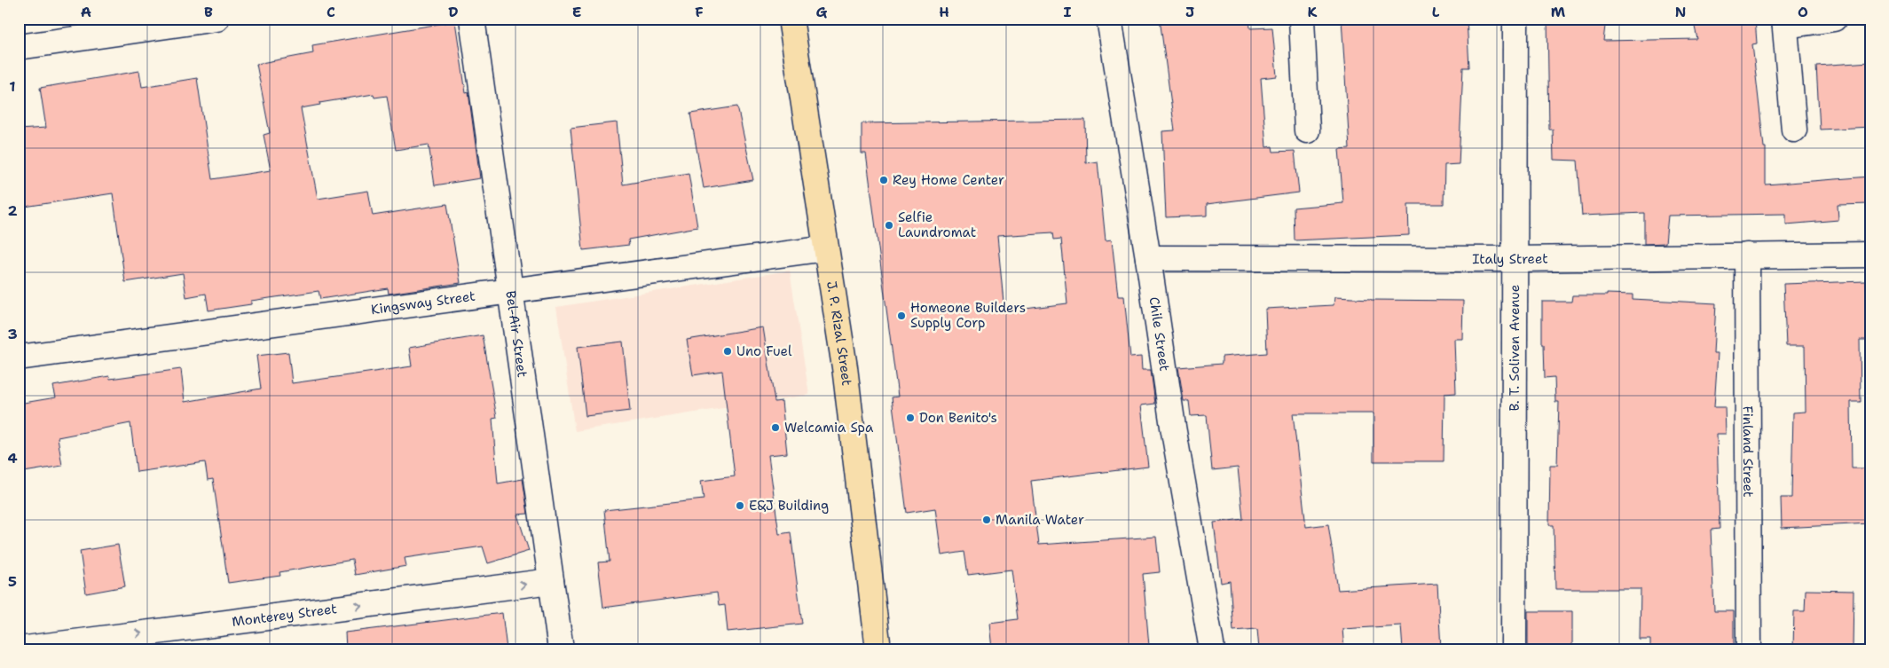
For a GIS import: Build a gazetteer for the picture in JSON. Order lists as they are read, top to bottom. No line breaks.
{"streets":{"main road":["J. P. Rizal Street"],"street":["Italy Street","Kingsway Street","Bel-Air Street","Chile Street","B. T. Soliven Avenue","Finland Street","Monterey Street"]},"crossings":[["Italy Street","Chile Street"],["Italy Street","B. T. Soliven Avenue"],["Italy Street","Finland Street"],["Kingsway Street","Bel-Air Street"],["Kingsway Street","J. P. Rizal Street"],["Bel-Air Street","Monterey Street"]],"one_way":["Monterey Street"],"places":["Rey Home Center","Selfie Laundromat","Homeone Builders Supply Corp","Uno Fuel","Don Benito's","Welcamia Spa","E&J Building","Manila Water"],"grid":{"columns":["A","B","C","D","E","F","G","H","I","J","K","L","M","N","O"],"rows":["1","2","3","4","5"]}}
